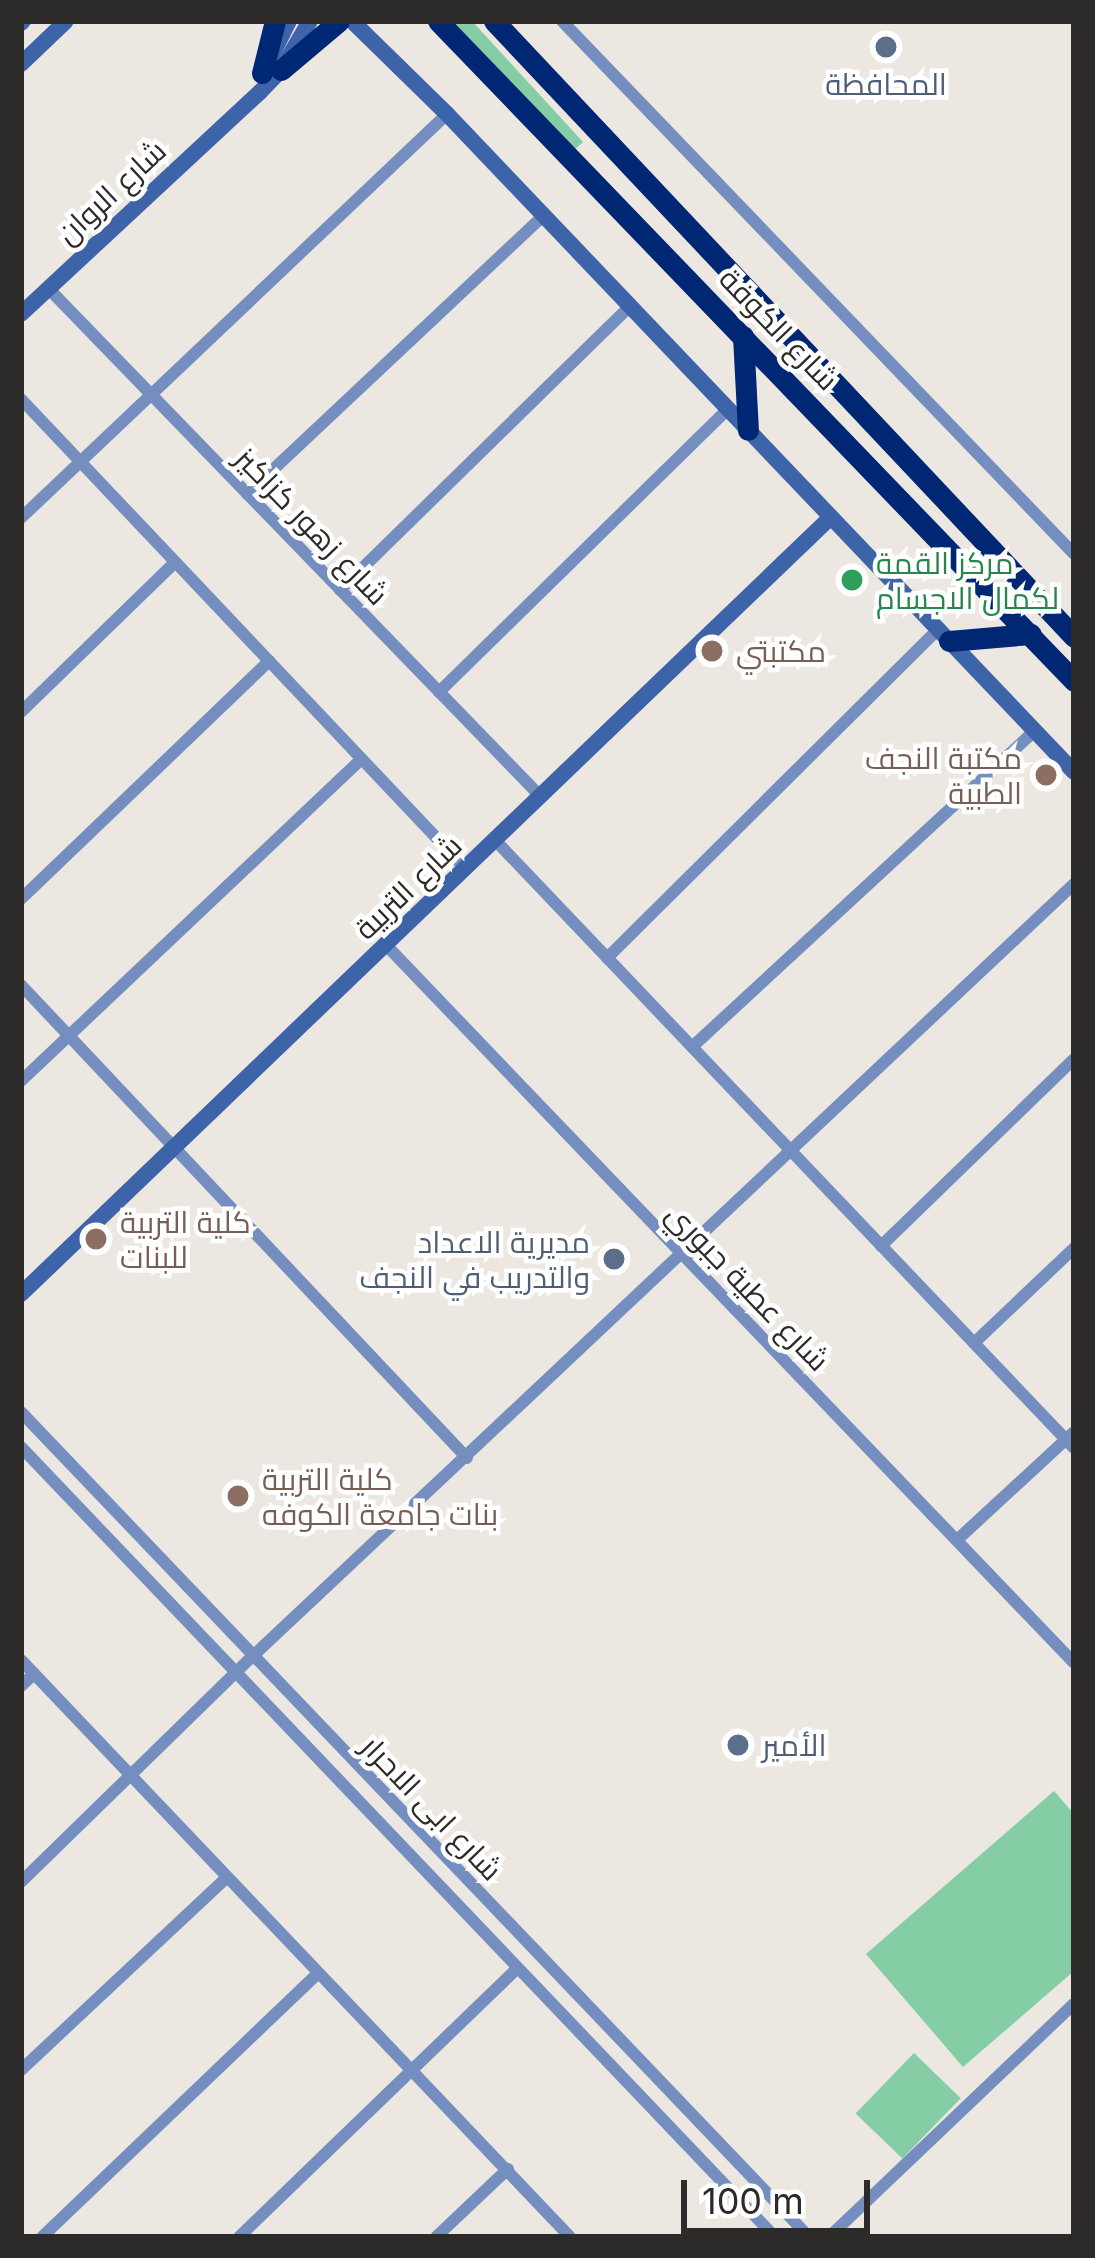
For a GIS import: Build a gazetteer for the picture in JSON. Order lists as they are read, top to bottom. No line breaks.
{"streets":{"highway":["شارع الكوفة"],"street":["شارع الروان","شارع زهور كزاكيز","شارع التربية","شارع عطية جبوري","شارع ابی الاحرار"]},"crossings":[["شارع الروان","شارع زهور كزاكيز"],["شارع زهور كزاكيز","شارع التربية"],["شارع التربية","شارع عطية جبوري"]],"places":["المحافظة","مركز القمة لكمال الاجسام","مكتبتي","مكتبة النجف الطبية","كلية التربية للبنات","مديرية الاعداد والتدريب في النجف","كلية التربية بنات جامعة الكوفه","الأمير"],"scale_bar":"100 m"}
